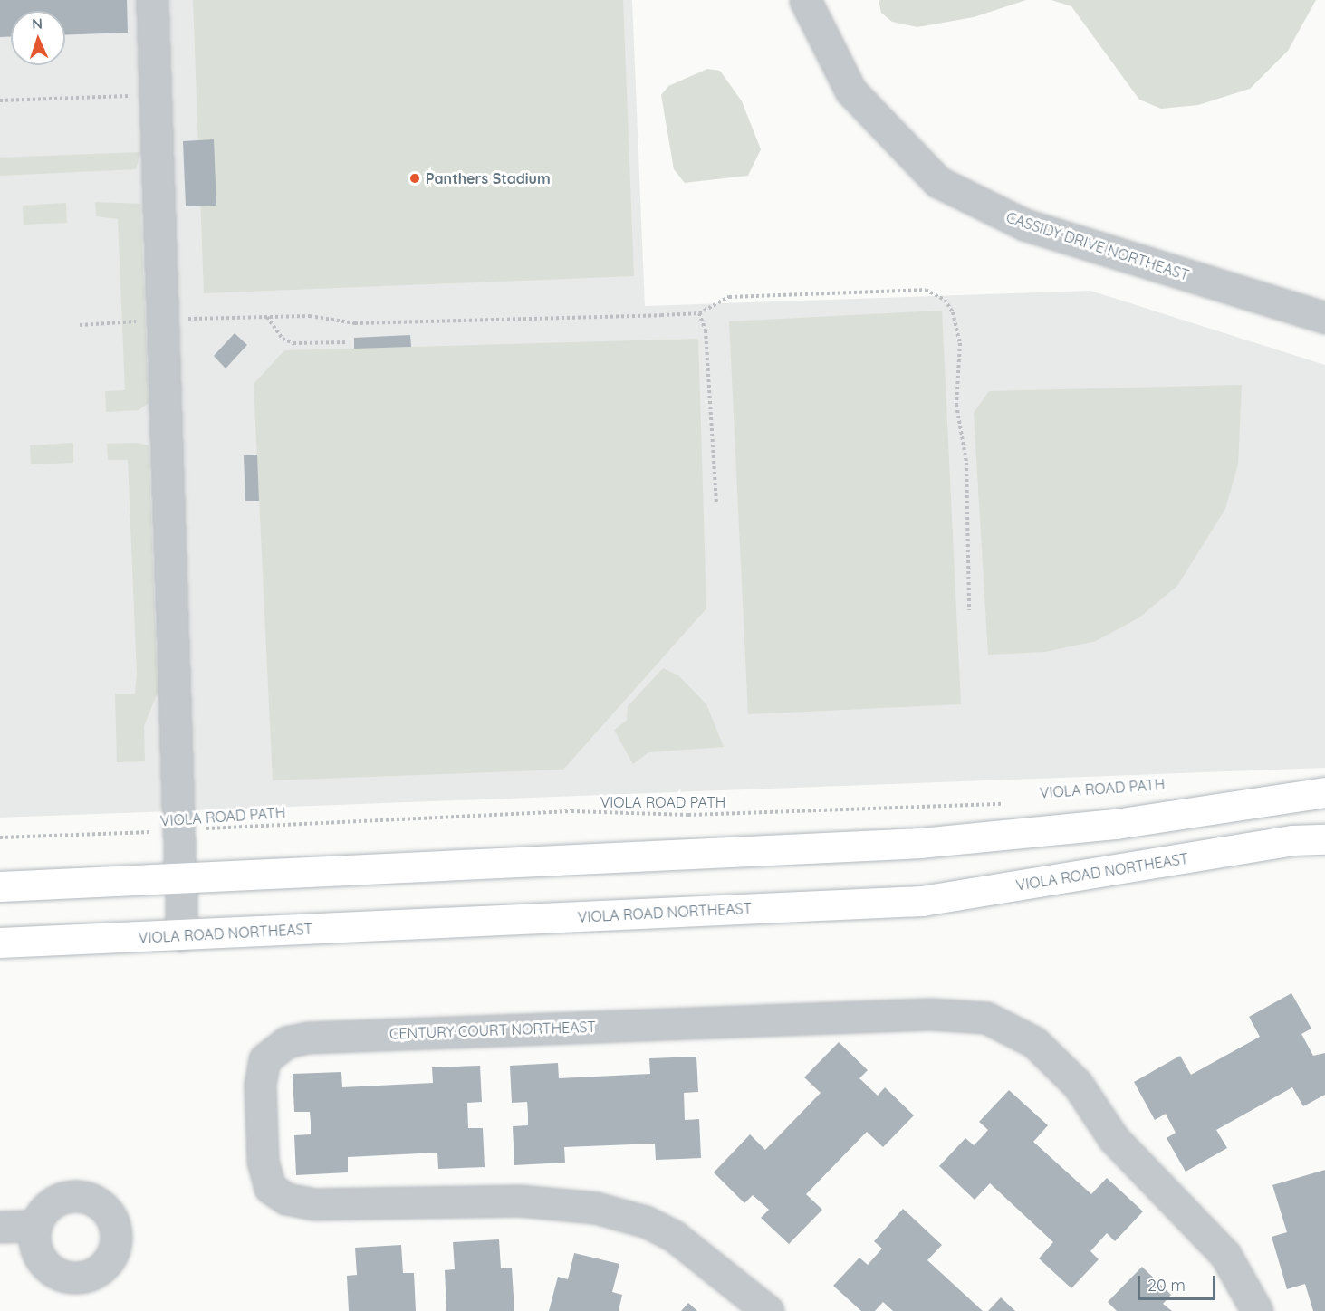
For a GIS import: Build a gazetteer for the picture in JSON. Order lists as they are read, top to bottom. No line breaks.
{"streets":{"main road":["VIOLA ROAD NORTHEAST"],"street":["CASSIDY DRIVE NORTHEAST","CENTURY COURT NORTHEAST"],"path":["VIOLA ROAD PATH"]},"places":["Panthers Stadium"],"scale_bar":"20 m","north":"top"}
